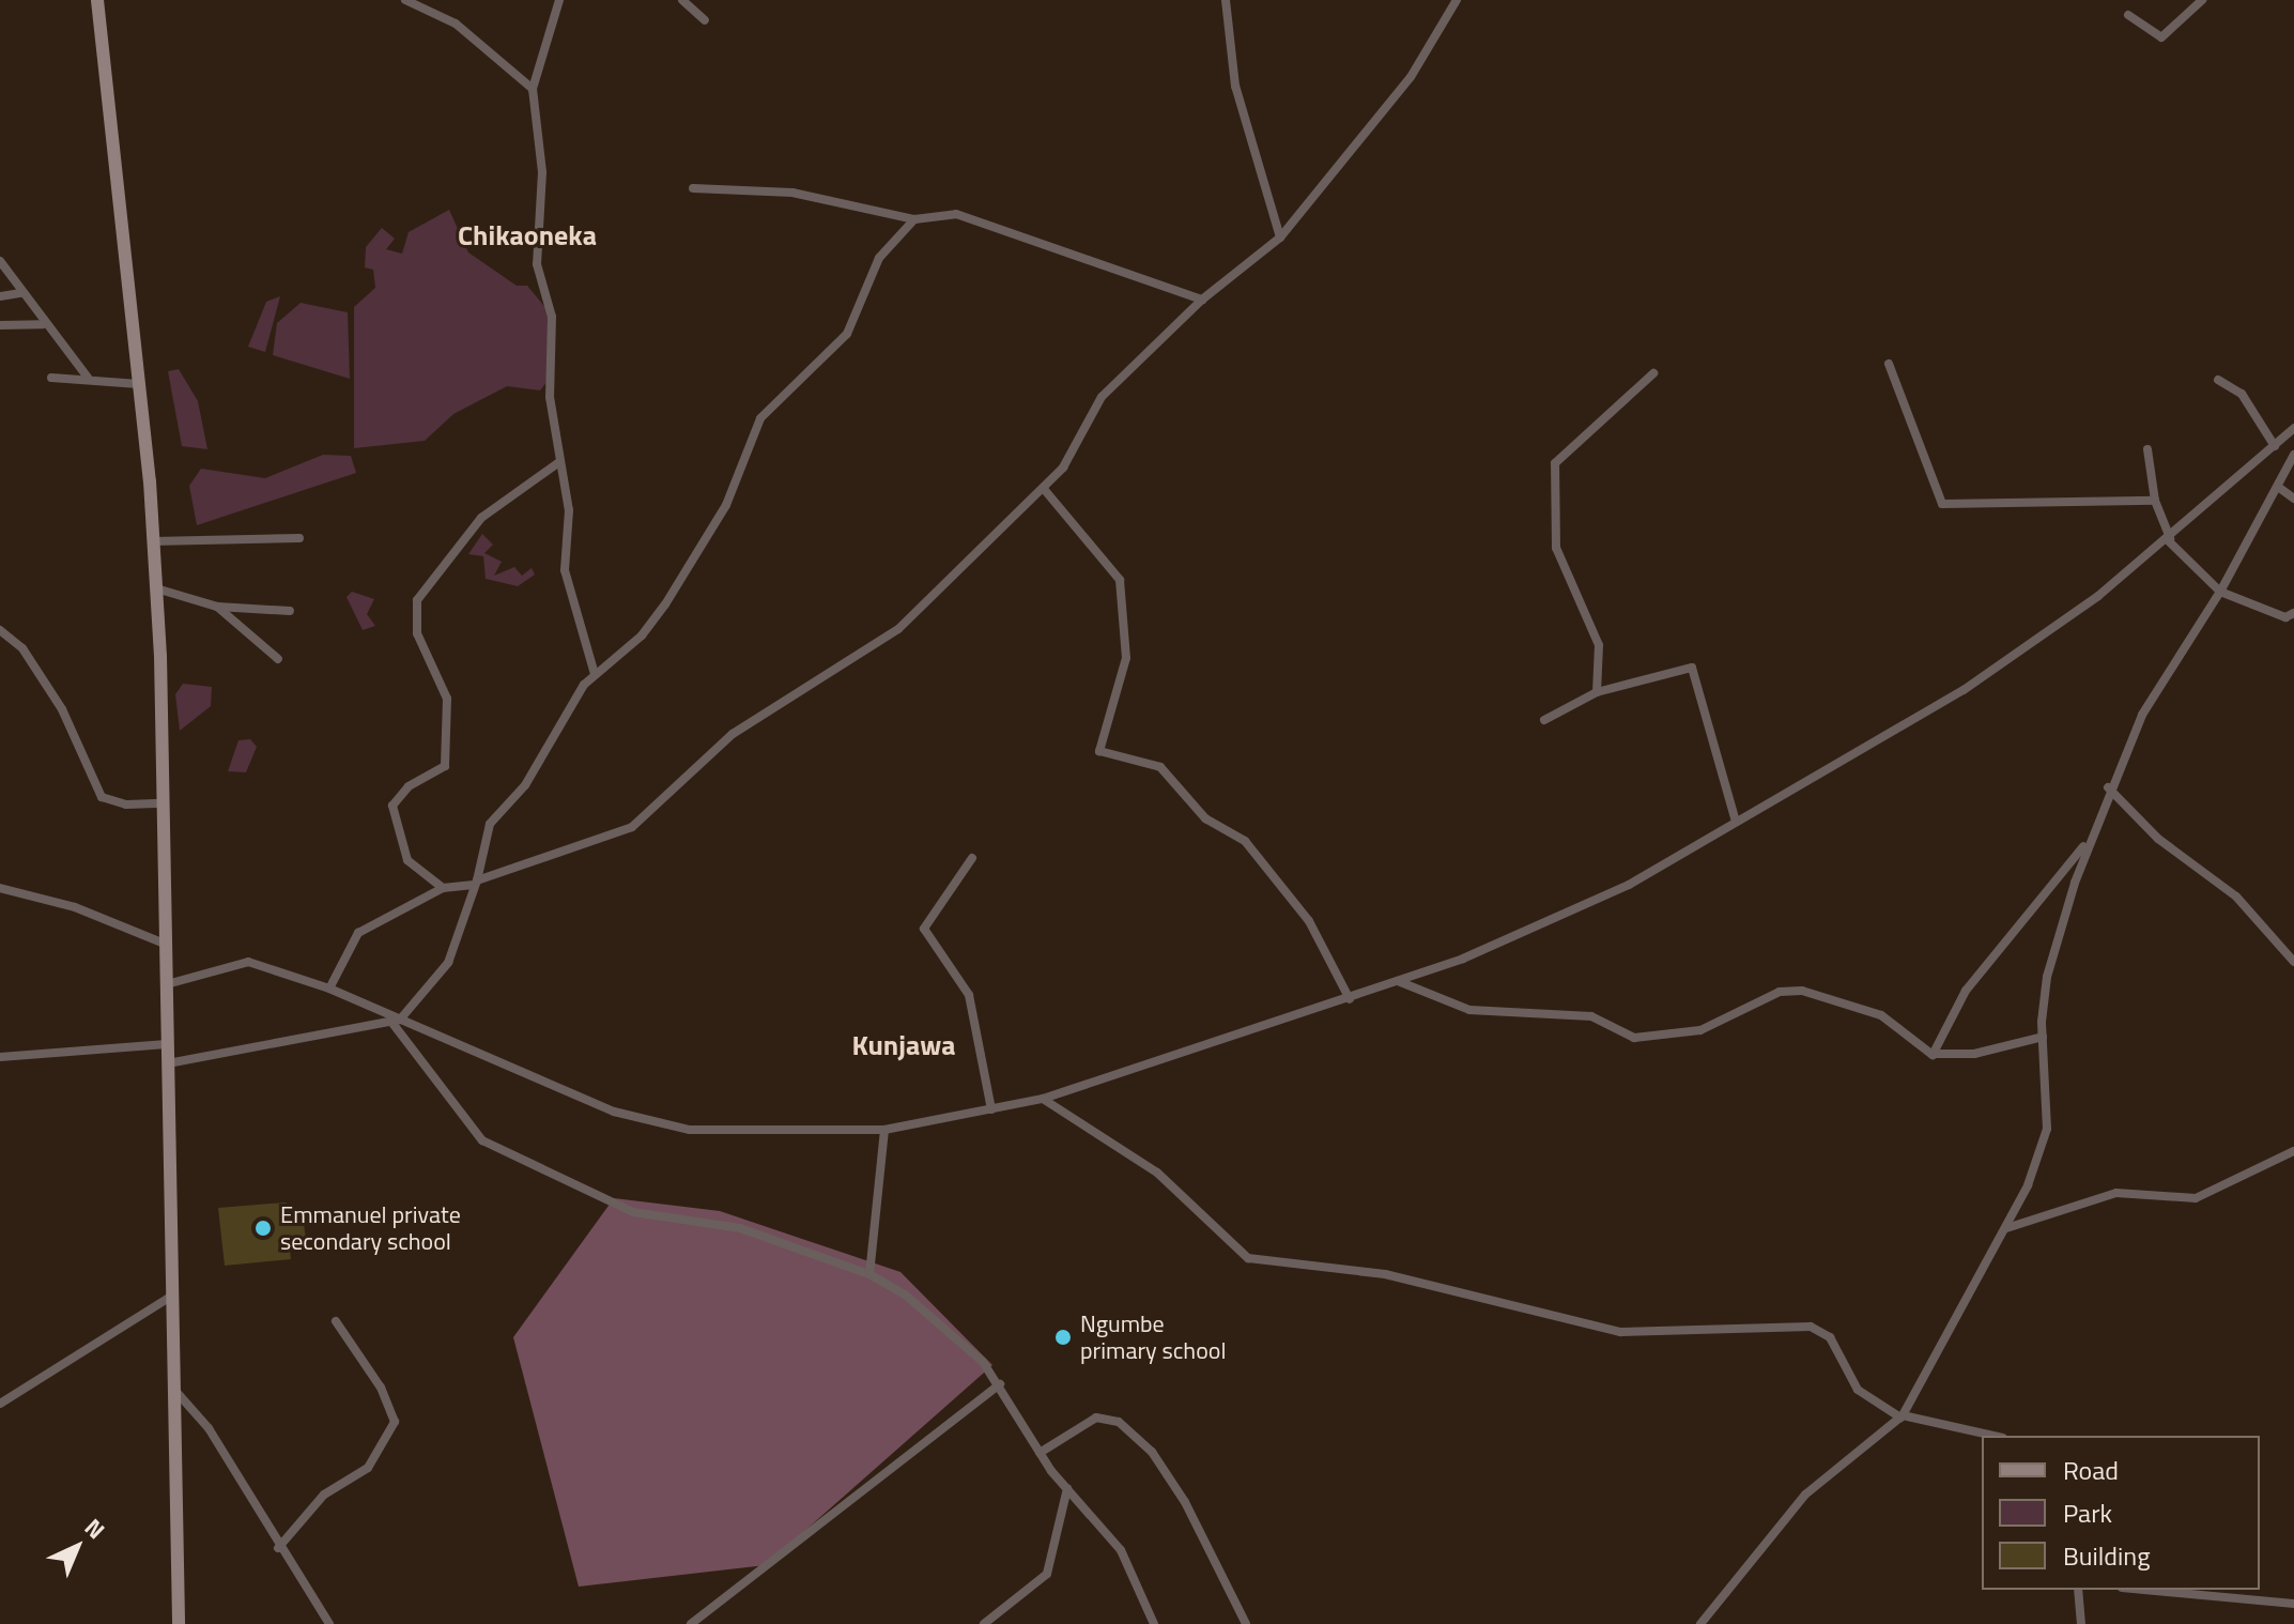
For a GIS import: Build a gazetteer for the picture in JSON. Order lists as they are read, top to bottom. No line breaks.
{"districts":["Chikaoneka","Kunjawa"],"places":["Emmanuel private secondary school","Ngumbe primary school"],"legend":["Road","Park","Building"],"north":"top right"}
